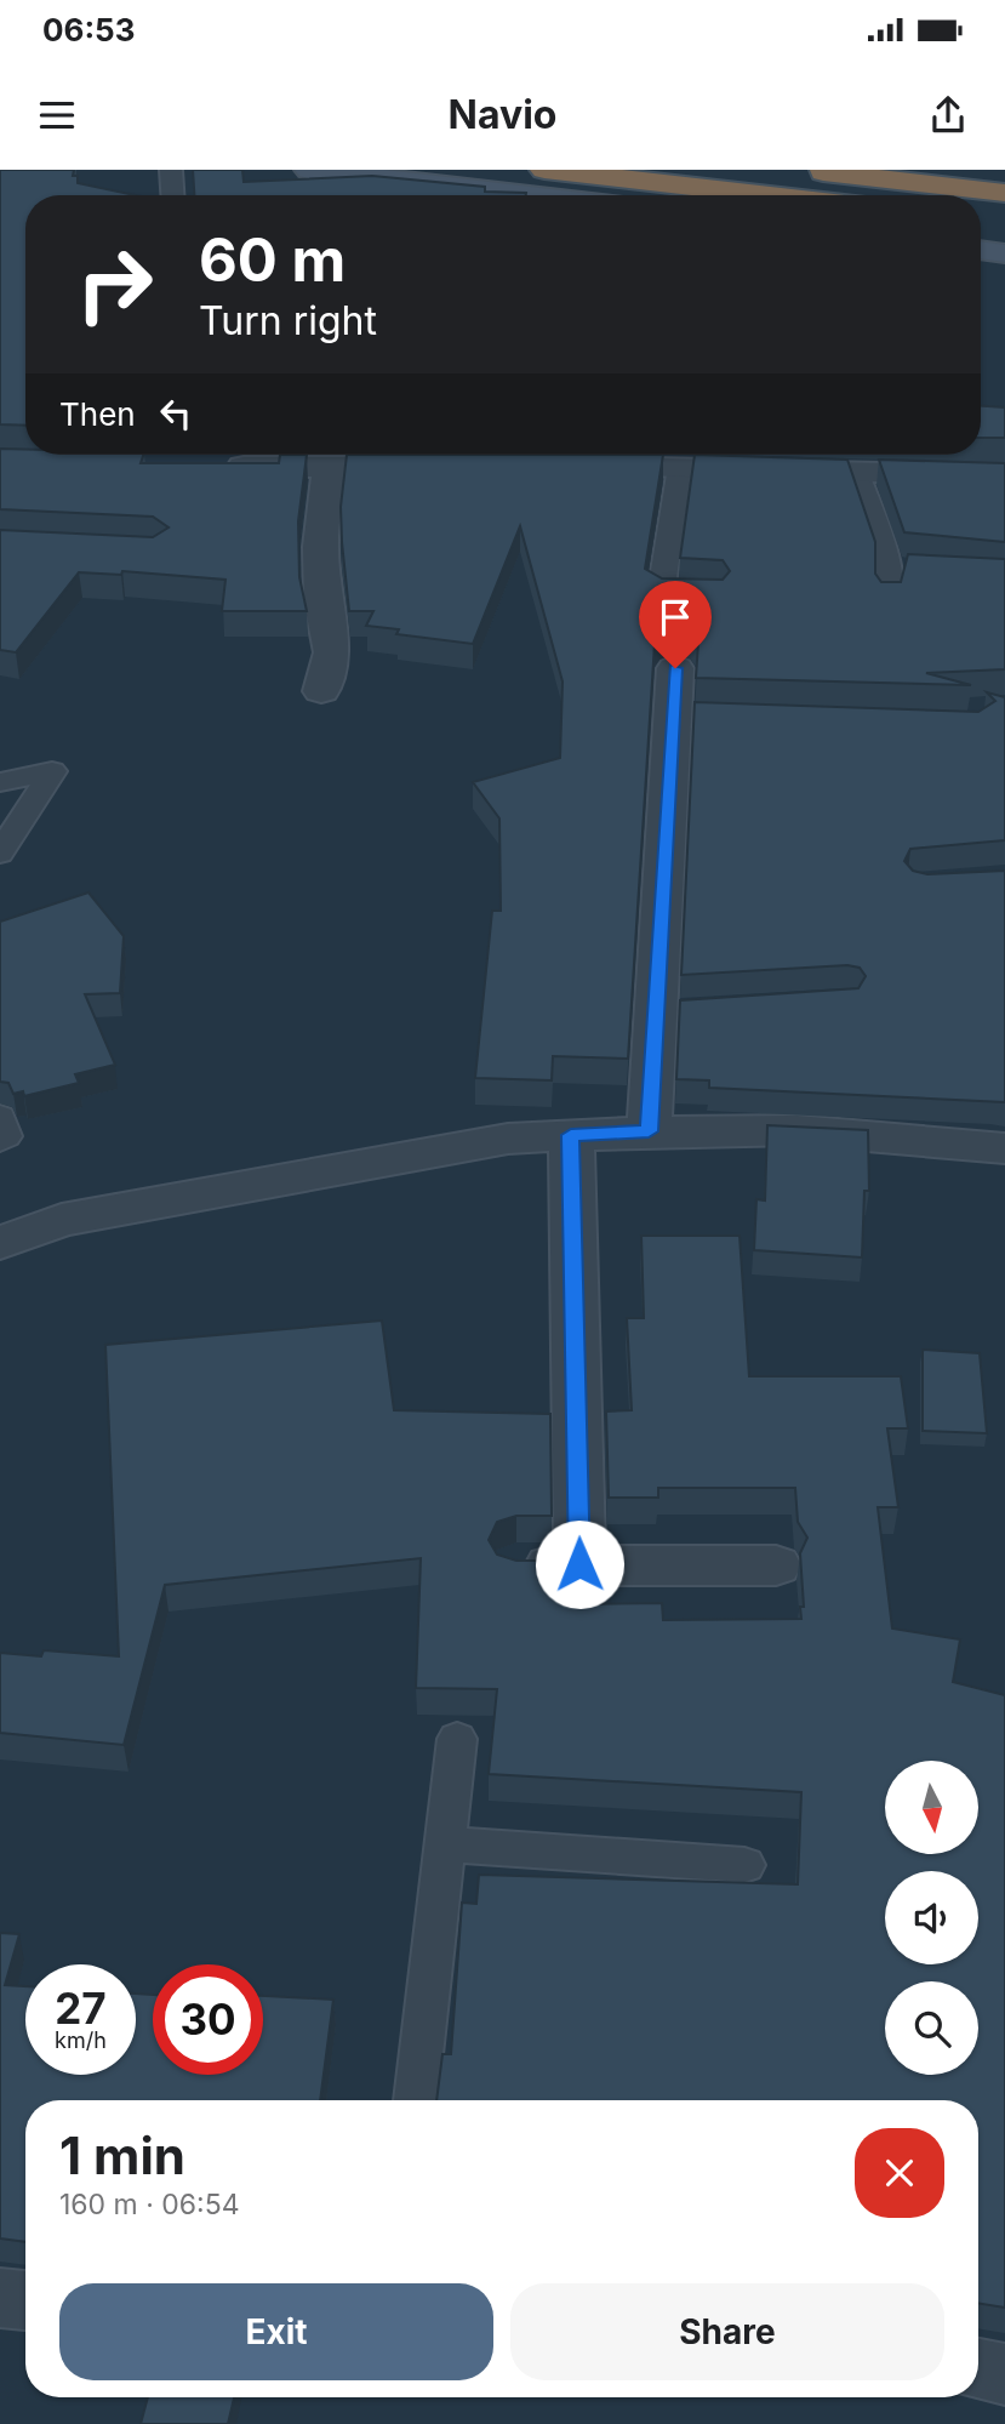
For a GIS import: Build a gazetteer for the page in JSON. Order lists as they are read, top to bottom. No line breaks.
{"north":"bottom","page":{"status":"06:53","header":"Navio","turn":["60 m","Turn right"],"then":"Then","speed":"27 km/h","limit":"30","heading":["1 min","160 m · 06:54"],"buttons":["Exit","Share"]}}
